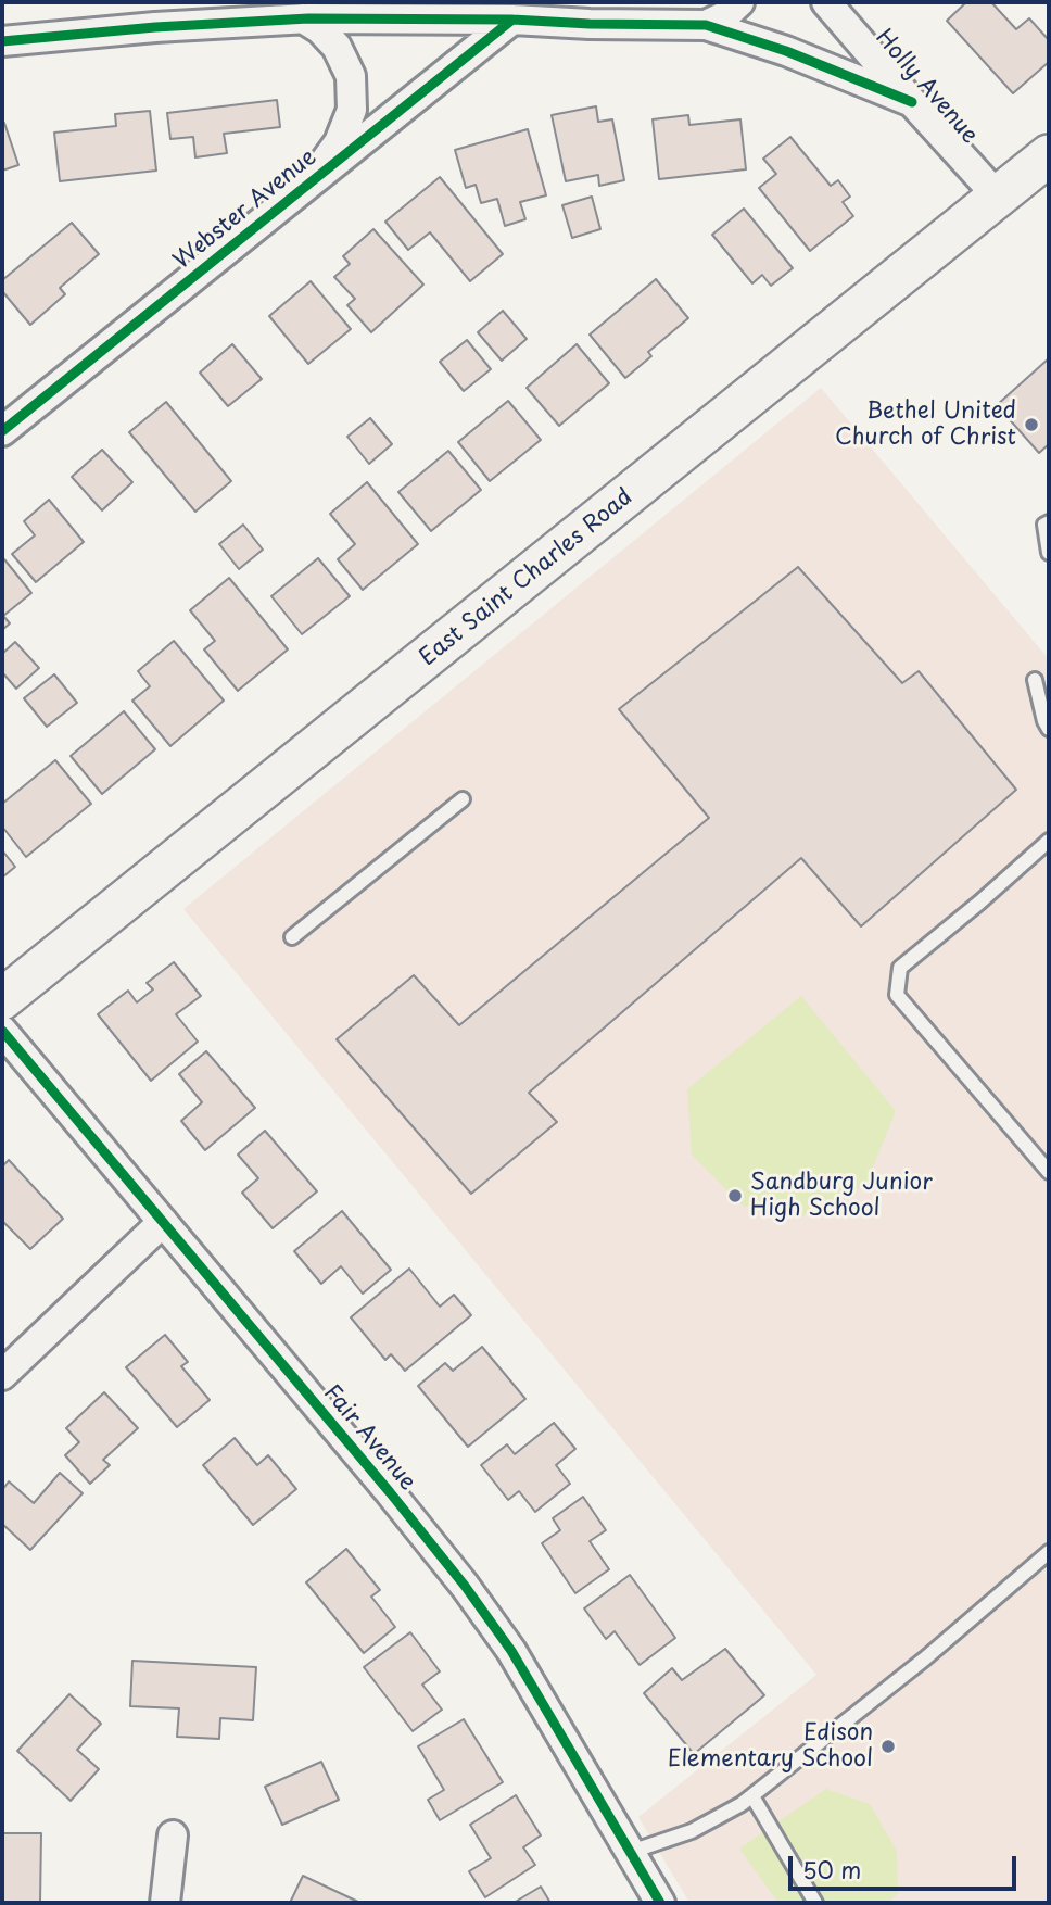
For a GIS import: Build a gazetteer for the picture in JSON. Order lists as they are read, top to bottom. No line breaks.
{"streets":{"main road":["East Saint Charles Road"],"street":["Holly Avenue","Webster Avenue","Fair Avenue"]},"crossings":[["Holly Avenue","East Saint Charles Road"]],"places":["Bethel United Church of Christ","Sandburg Junior High School","Edison Elementary School"],"scale_bar":"50 m"}
